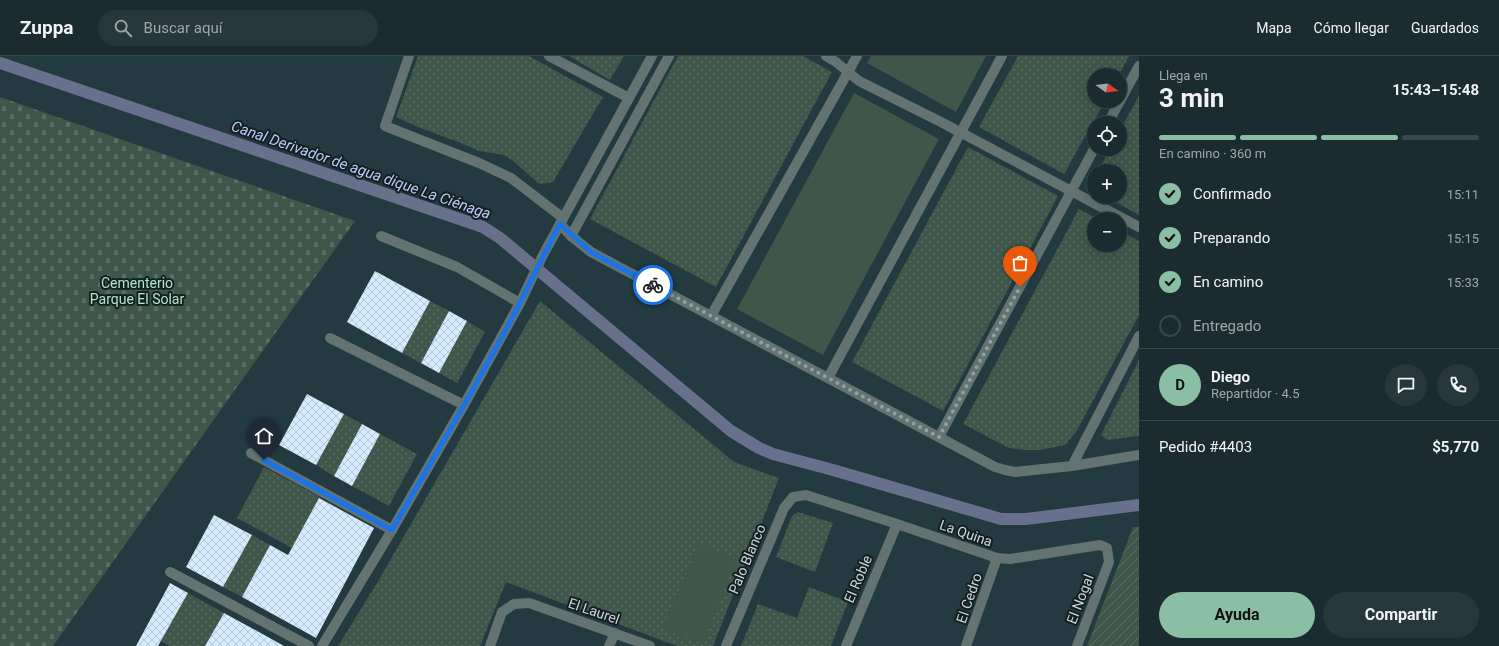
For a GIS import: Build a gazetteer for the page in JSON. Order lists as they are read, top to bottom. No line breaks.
{"streets":{"street":["La Quina","Palo Blanco","El Roble","El Cedro","El Nogal","El Laurel"]},"crossings":[["La Quina","Palo Blanco"],["La Quina","El Roble"],["La Quina","El Cedro"],["La Quina","El Nogal"]],"water":["Canal Derivador de agua dique La Ciénaga"],"parks":["Cementerio Parque El Solar"],"north":"right","page":{"header":"Zuppa","search":"Buscar aquí","nav":["Mapa","Cómo llegar","Guardados"],"heading":["3 min","Llega en","15:43–15:48"],"panel":["Diego","Repartidor · 4.5","Pedido #4403","$5,770"],"map_buttons":["+","−"],"bar":"En camino · 360 m","list":[["Confirmado","15:11"],["Preparando","15:15"],["En camino","15:33"],"Entregado"],"round":"D","buttons":["Ayuda","Compartir"]}}
